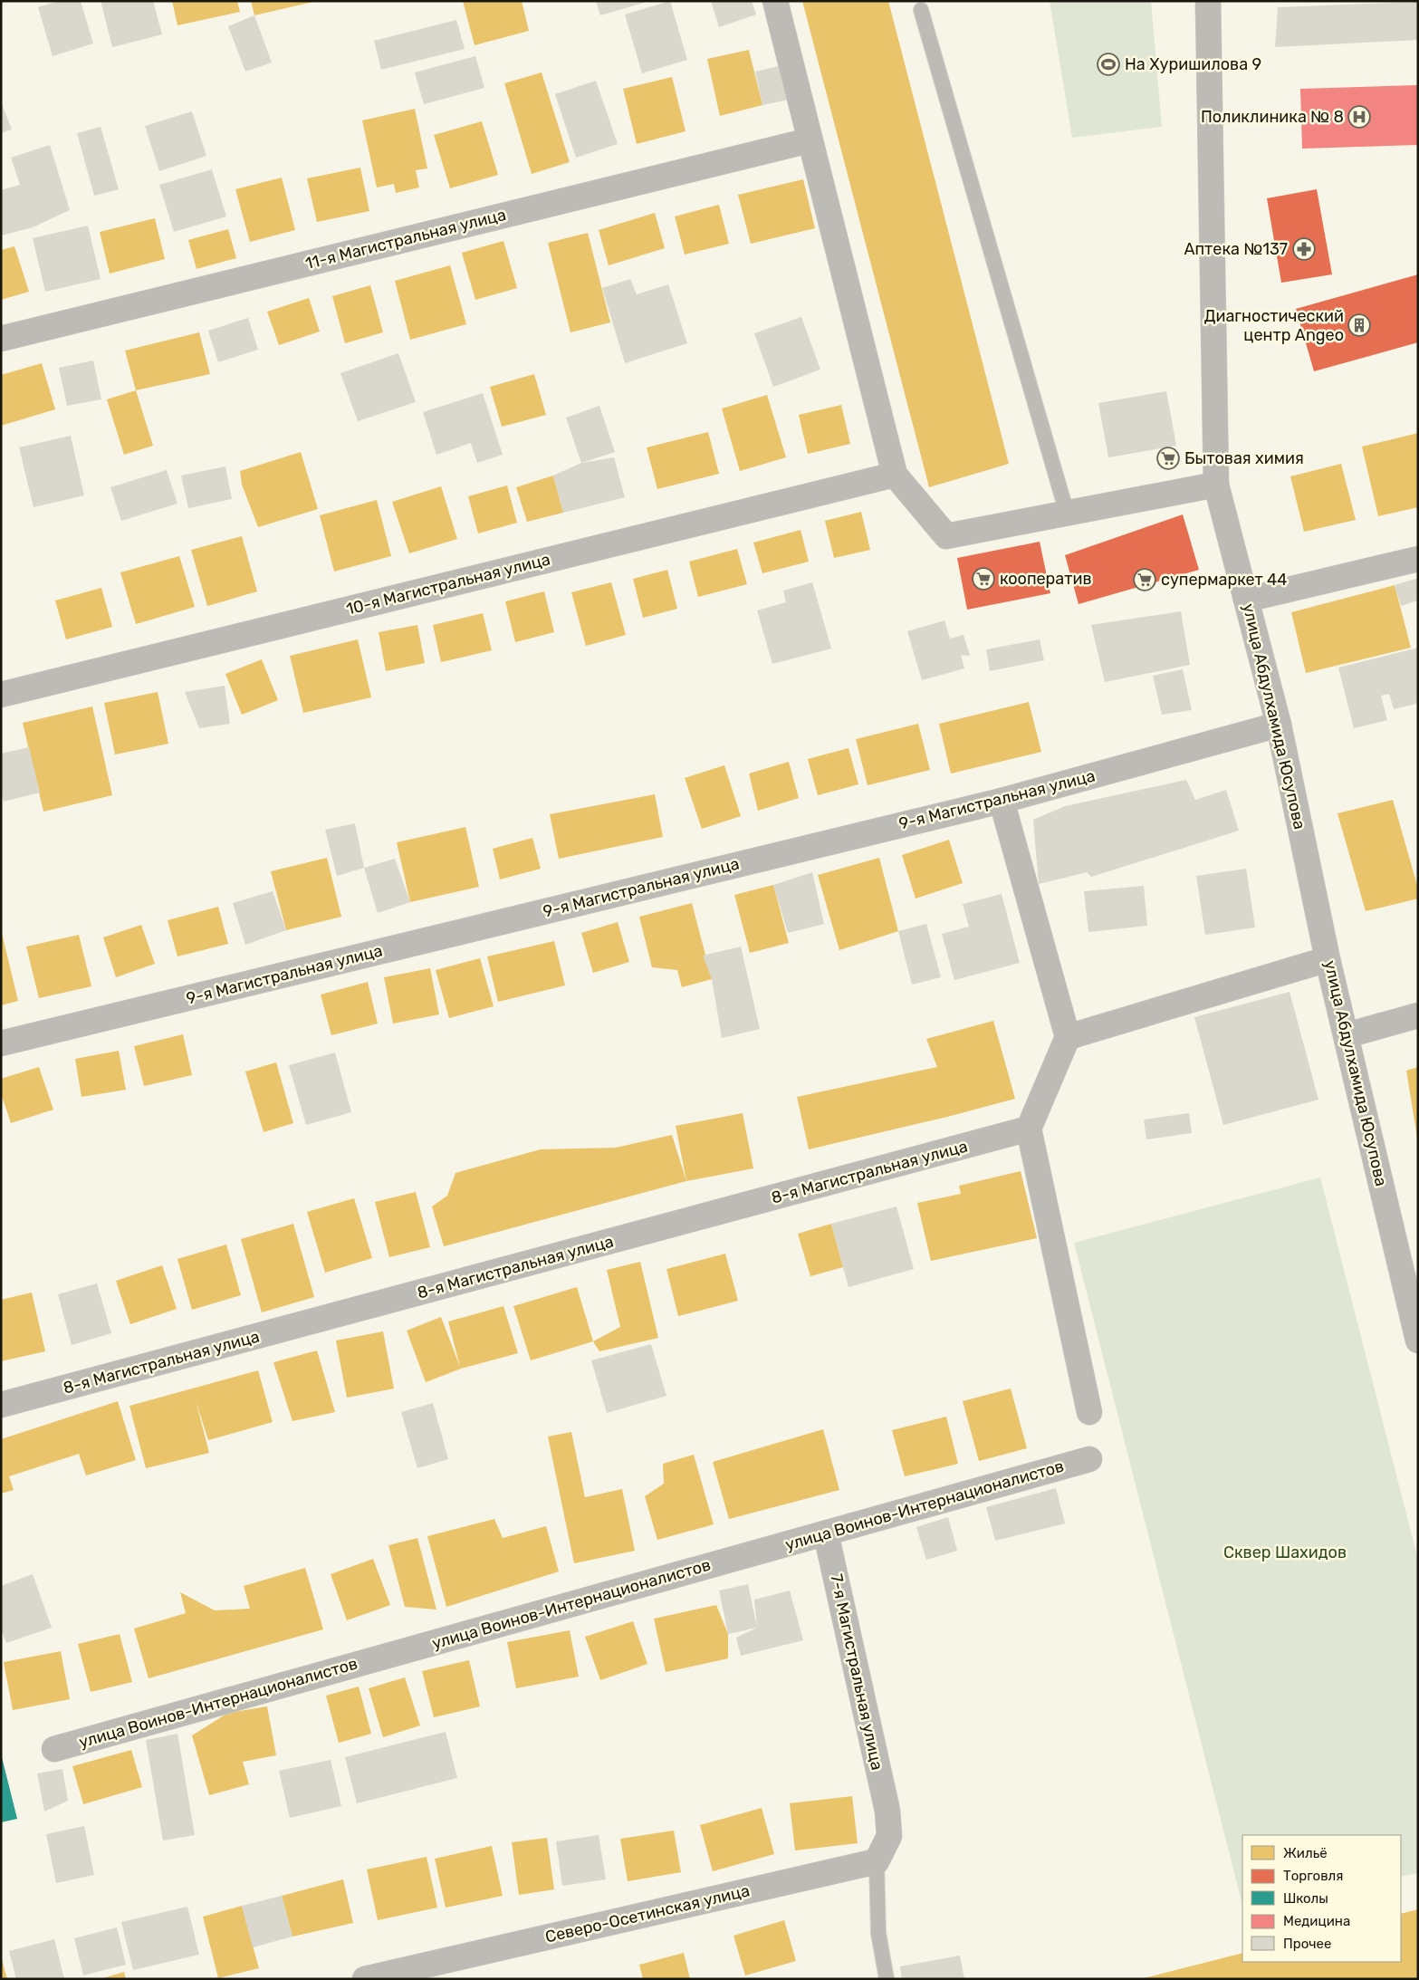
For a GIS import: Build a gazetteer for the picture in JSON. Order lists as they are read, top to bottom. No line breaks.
{"streets":{"street":["11-я Магистральная улица","10-я Магистральная улица","улица Абдулхамида Юсупова","9-я Магистральная улица","8-я Магистральная улица","улица Воинов-Интернационалистов","7-я Магистральная улица","Северо-Осетинская улица"]},"crossings":[["улица Абдулхамида Юсупова","9-я Магистральная улица"],["улица Воинов-Интернационалистов","7-я Магистральная улица"],["7-я Магистральная улица","Северо-Осетинская улица"]],"parks":["Сквер Шахидов"],"places":{"sports":["На Хуришилова 9"],"hospital":["Поликлиника № 8"],"pharmacy":["Аптека №137"],"building":["Диагностический центр Angeo"],"supermarket":["Бытовая химия","кооператив","супермаркет 44"]},"legend":["Жильё","Торговля","Школы","Медицина","Прочее"]}
